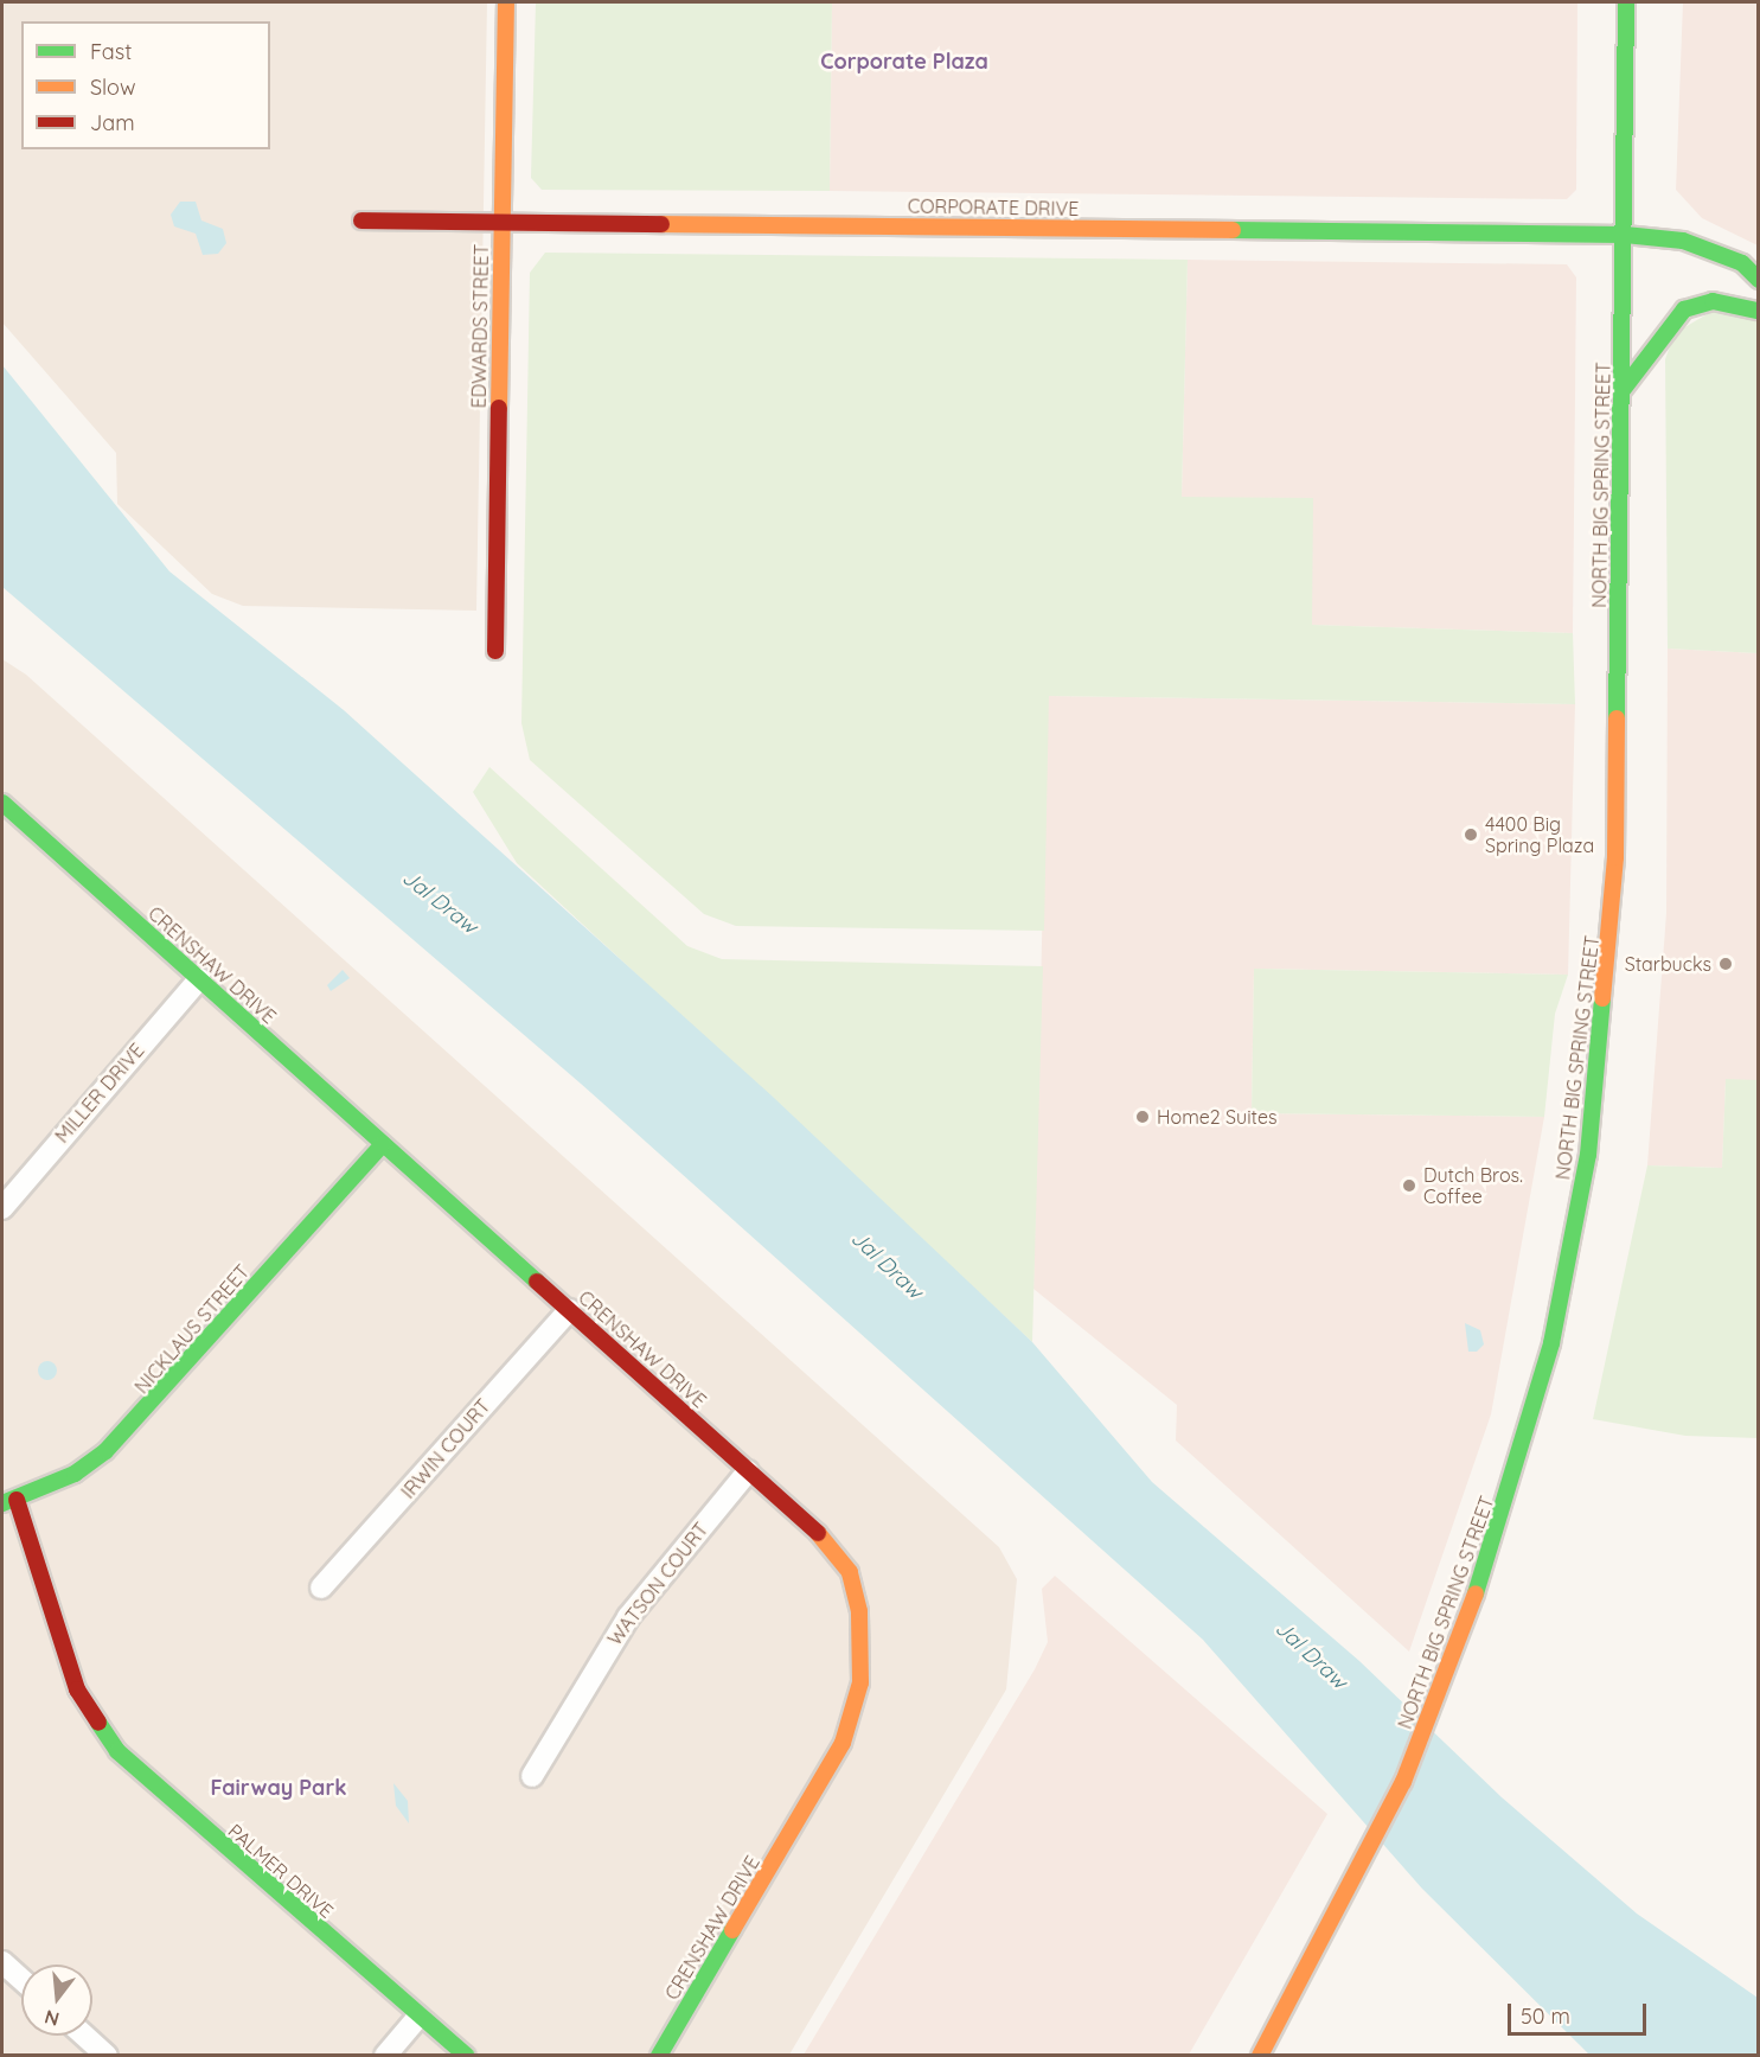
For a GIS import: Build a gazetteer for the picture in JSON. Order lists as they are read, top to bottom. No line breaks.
{"streets":{"main road":["CORPORATE DRIVE","EDWARDS STREET","NORTH BIG SPRING STREET","CRENSHAW DRIVE","NICKLAUS STREET","PALMER DRIVE"],"street":["MILLER DRIVE","IRWIN COURT","WATSON COURT"]},"crossings":[["CORPORATE DRIVE","EDWARDS STREET"],["CORPORATE DRIVE","NORTH BIG SPRING STREET"],["CRENSHAW DRIVE","MILLER DRIVE"],["CRENSHAW DRIVE","NICKLAUS STREET"],["CRENSHAW DRIVE","IRWIN COURT"],["CRENSHAW DRIVE","WATSON COURT"],["NICKLAUS STREET","PALMER DRIVE"]],"districts":["Corporate Plaza","Fairway Park"],"water":["Jal Draw"],"places":["4400 Big Spring Plaza","Starbucks","Home2 Suites","Dutch Bros. Coffee"],"legend":["Fast","Slow","Jam"],"scale_bar":"50 m","north":"bottom"}
